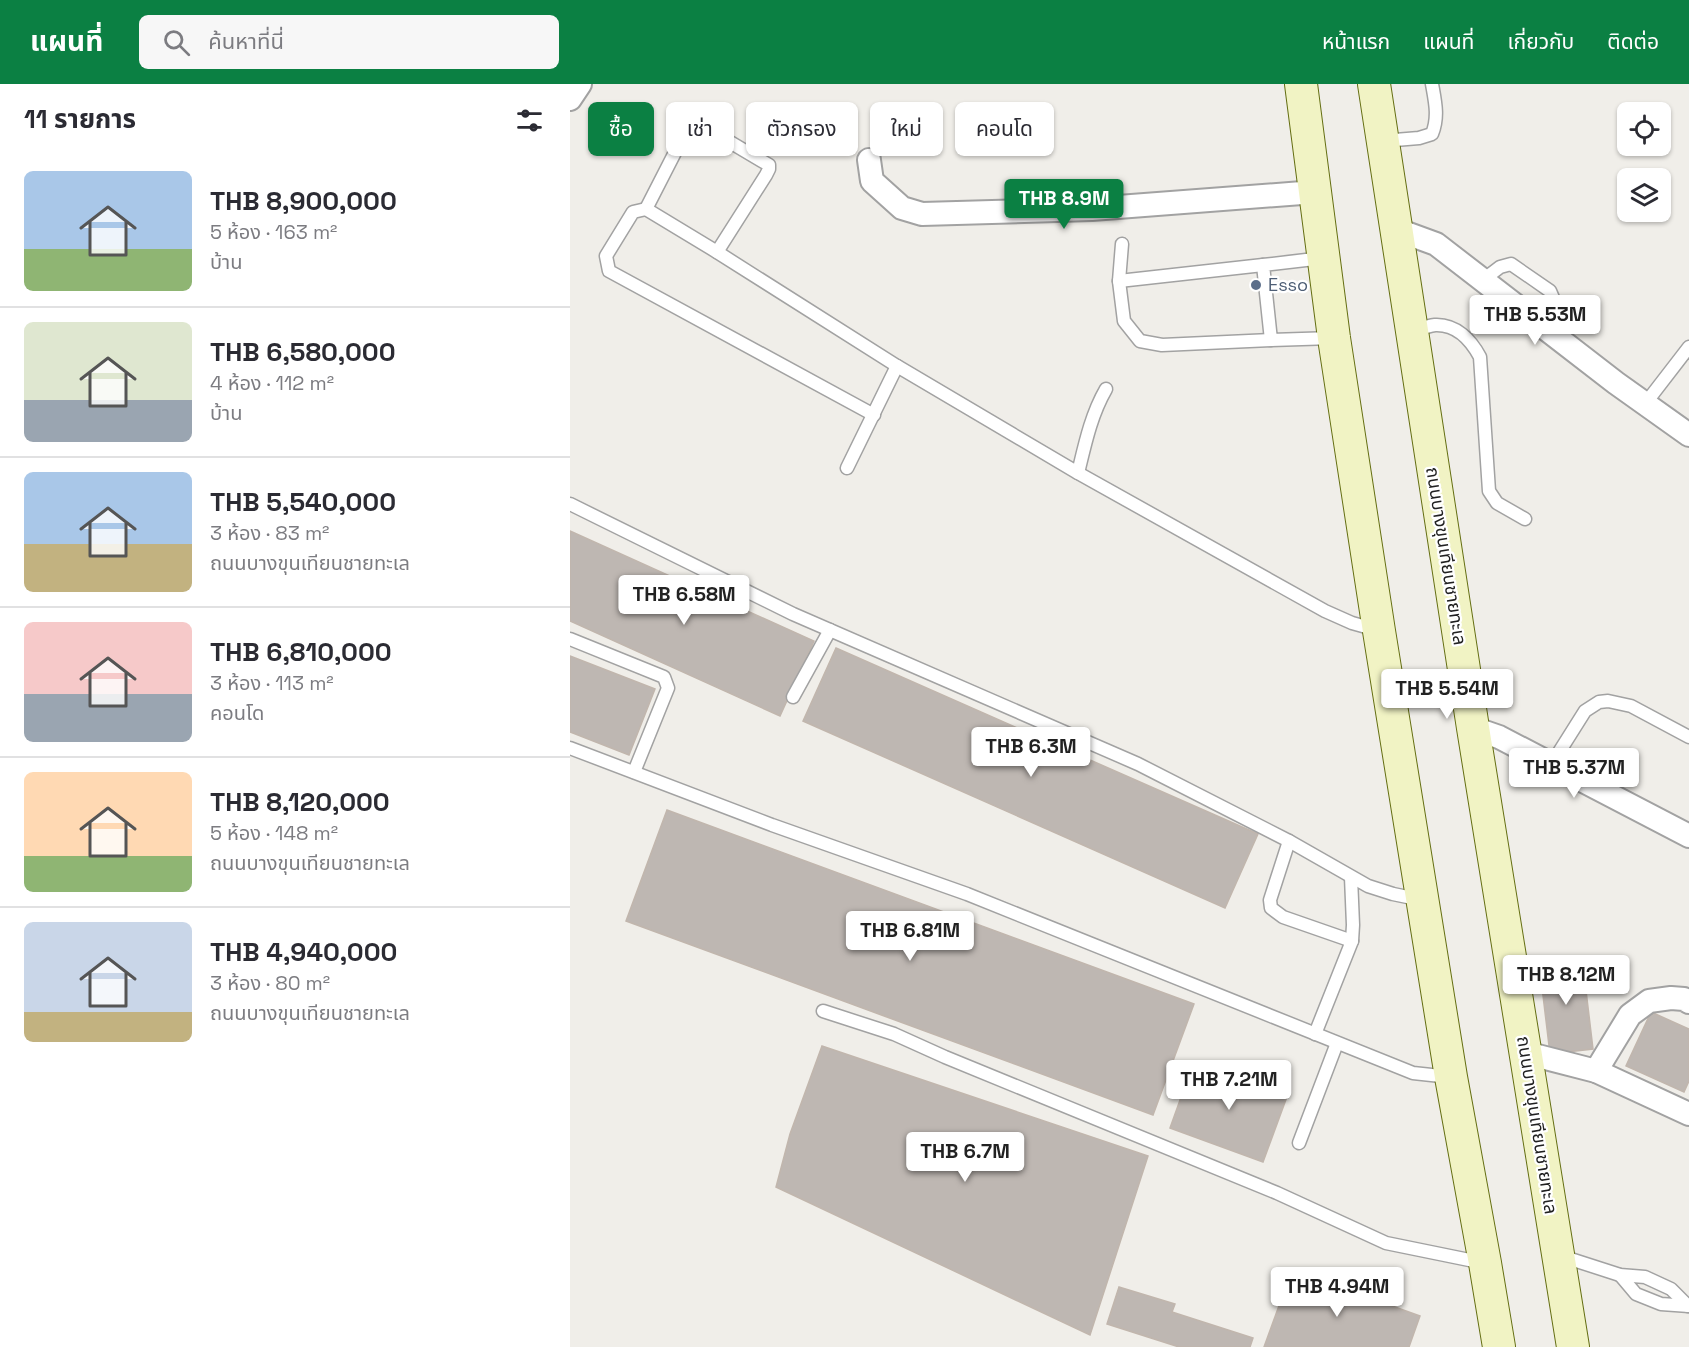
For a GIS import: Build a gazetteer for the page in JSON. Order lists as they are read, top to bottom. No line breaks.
{"streets":{"main road":["ถนนบางขุนเทียนชายทะเล"]},"places":["Esso"],"page":{"header":"แผนที่","search":"ค้นหาที่นี่","nav":["หน้าแรก","แผนที่","เกี่ยวกับ","ติดต่อ"],"heading":"11 รายการ","chip":["ซื้อ","เช่า","ตัวกรอง","ใหม่","คอนโด"],"list":[{"name":"THB 8,900,000","note":"5 ห้อง · 163 m² · บ้าน"},{"name":"THB 6,580,000","note":"4 ห้อง · 112 m² · บ้าน"},{"name":"THB 5,540,000","note":"3 ห้อง · 83 m² · ถนนบางขุนเทียนชายทะเล"},{"name":"THB 6,810,000","note":"3 ห้อง · 113 m² · คอนโด"},{"name":"THB 8,120,000","note":"5 ห้อง · 148 m² · ถนนบางขุนเทียนชายทะเล"},{"name":"THB 4,940,000","note":"3 ห้อง · 80 m² · ถนนบางขุนเทียนชายทะเล"}],"price":["THB 8.9M","THB 5.53M","THB 6.58M","THB 5.54M","THB 6.3M","THB 5.37M","THB 6.81M","THB 8.12M","THB 7.21M","THB 6.7M","THB 4.94M"]}}
